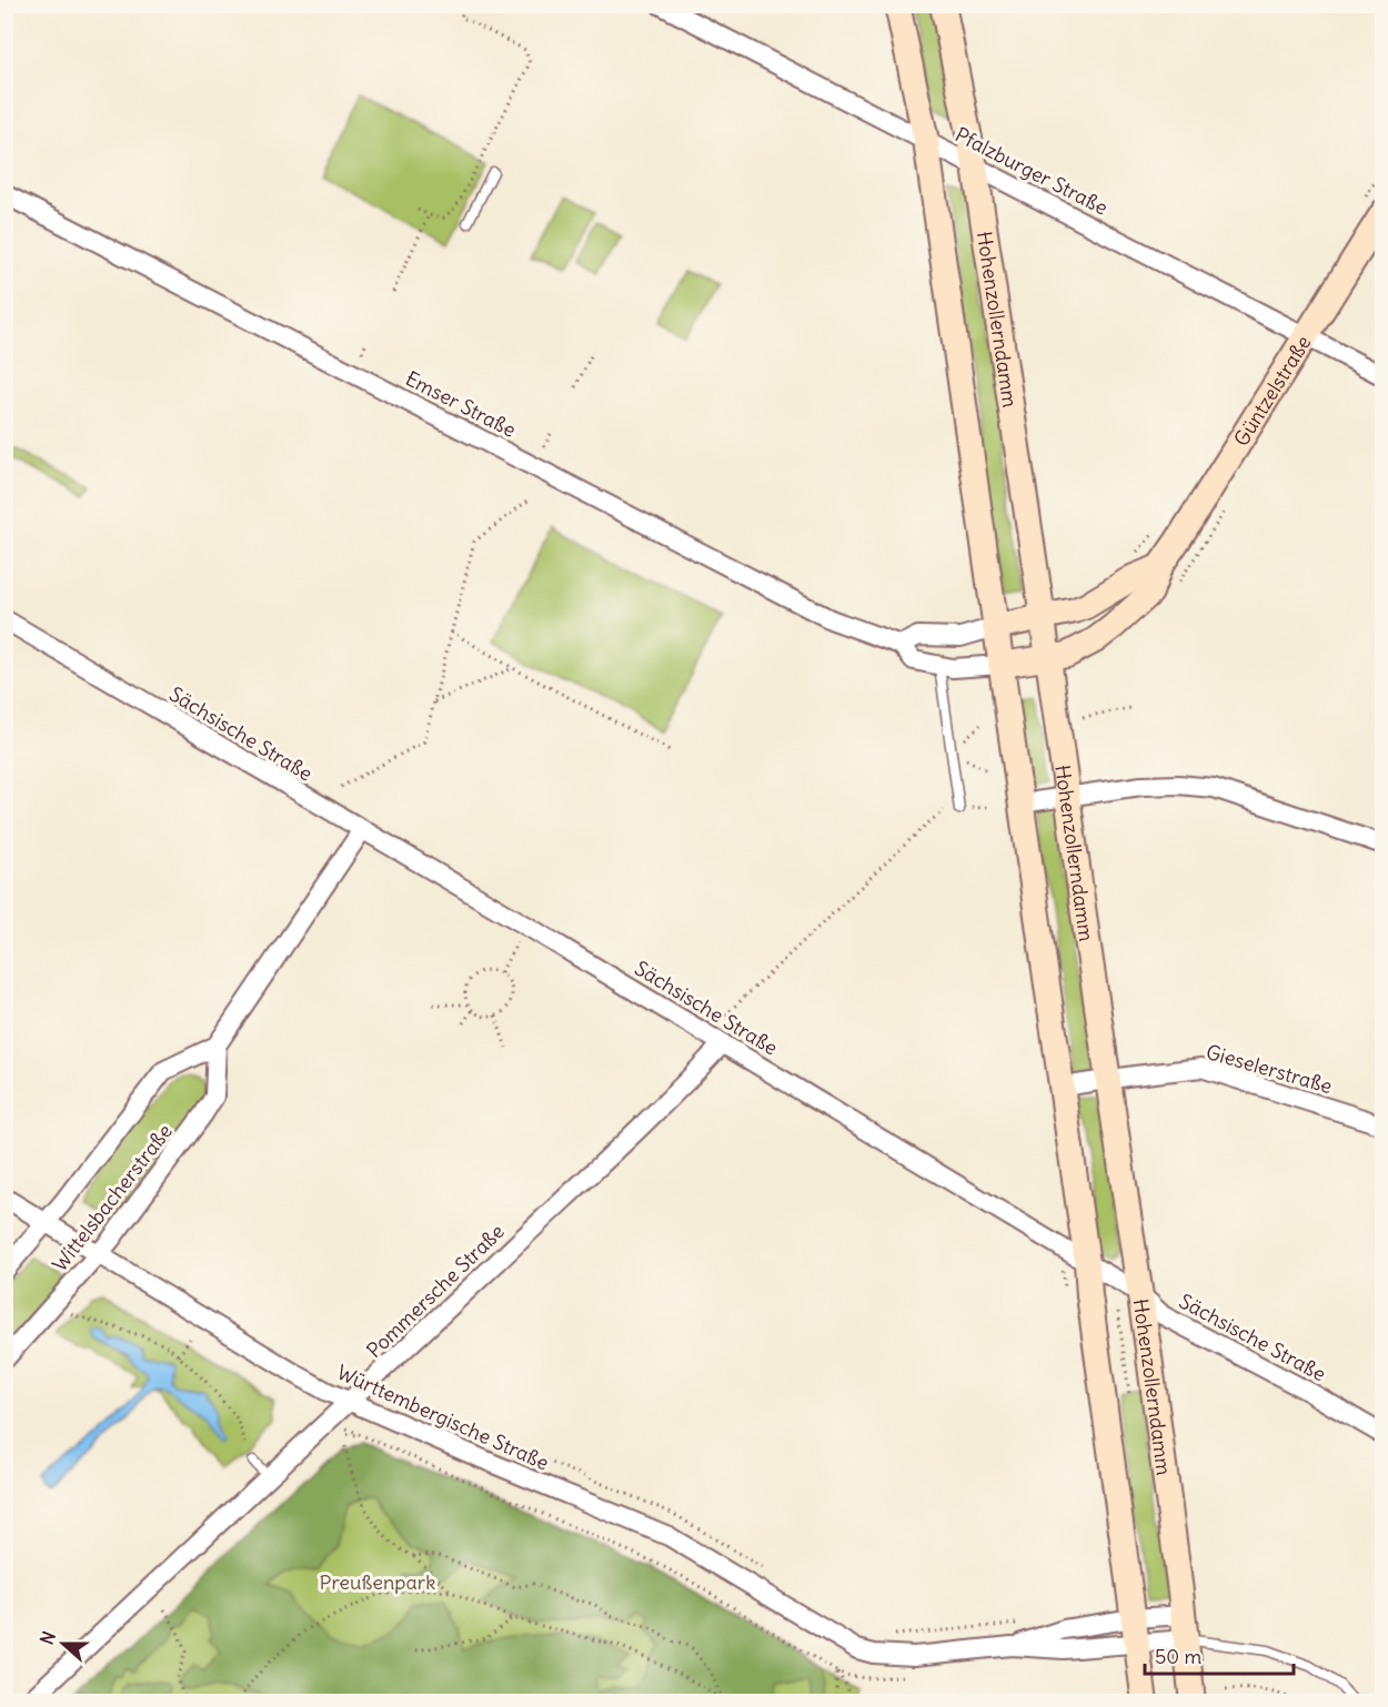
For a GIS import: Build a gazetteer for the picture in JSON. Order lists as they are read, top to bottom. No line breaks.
{"streets":{"main road":["Hohenzollerndamm","Güntzelstraße"],"street":["Pfalzburger Straße","Emser Straße","Sächsische Straße","Gieselerstraße","Wittelsbacherstraße","Pommersche Straße","Württembergische Straße"]},"crossings":[["Pfalzburger Straße","Hohenzollerndamm"],["Pfalzburger Straße","Güntzelstraße"],["Hohenzollerndamm","Güntzelstraße"],["Hohenzollerndamm","Sächsische Straße"],["Hohenzollerndamm","Gieselerstraße"],["Güntzelstraße","Emser Straße"],["Sächsische Straße","Pommersche Straße"],["Wittelsbacherstraße","Württembergische Straße"],["Pommersche Straße","Württembergische Straße"]],"parks":["Preußenpark"],"scale_bar":"50 m","north":"left"}
